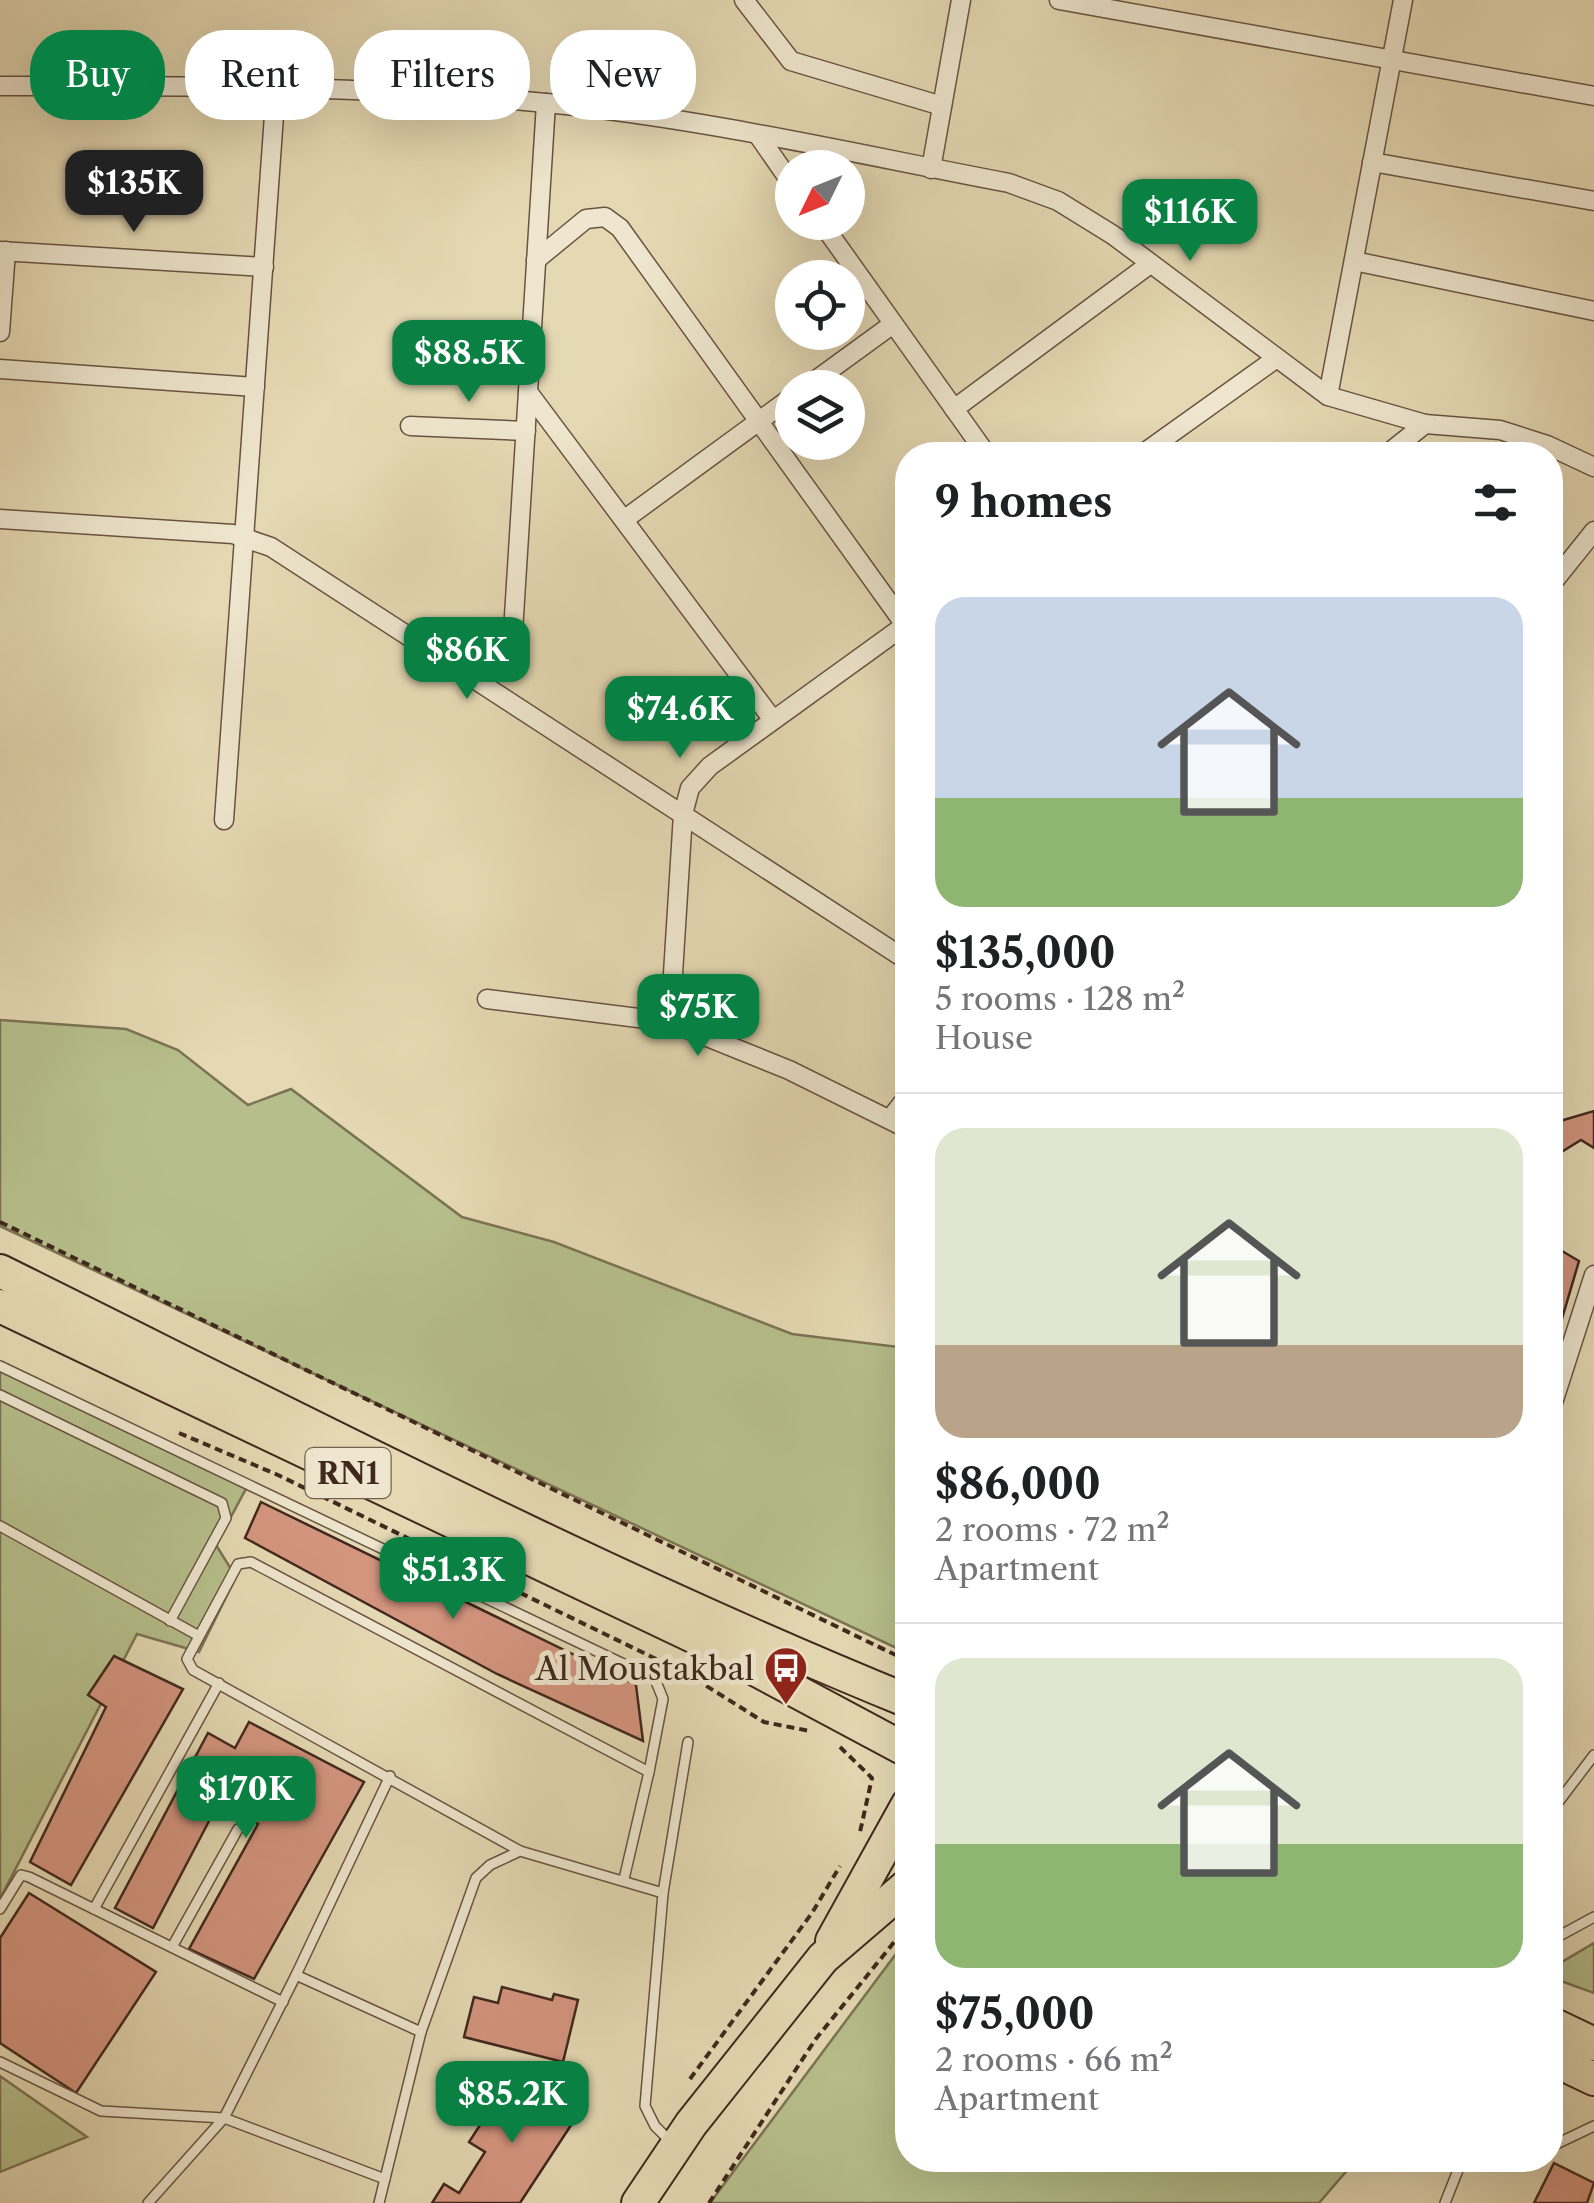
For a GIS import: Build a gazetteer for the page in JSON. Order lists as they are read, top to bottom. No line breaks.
{"streets":{"highway":["RN1"]},"places":{"bus stop":["Al Moustakbal"]},"north":"bottom left","page":{"chip":["Buy","Rent","Filters","New"],"price":["$135K","$116K","$88.5K","$86K","$74.6K","$75K","$51.3K","$170K","$85.2K"],"heading":"9 homes","list":[{"name":"$135,000","note":"5 rooms · 128 m² · House"},{"name":"$86,000","note":"2 rooms · 72 m² · Apartment"},{"name":"$75,000","note":"2 rooms · 66 m² · Apartment"}]}}
